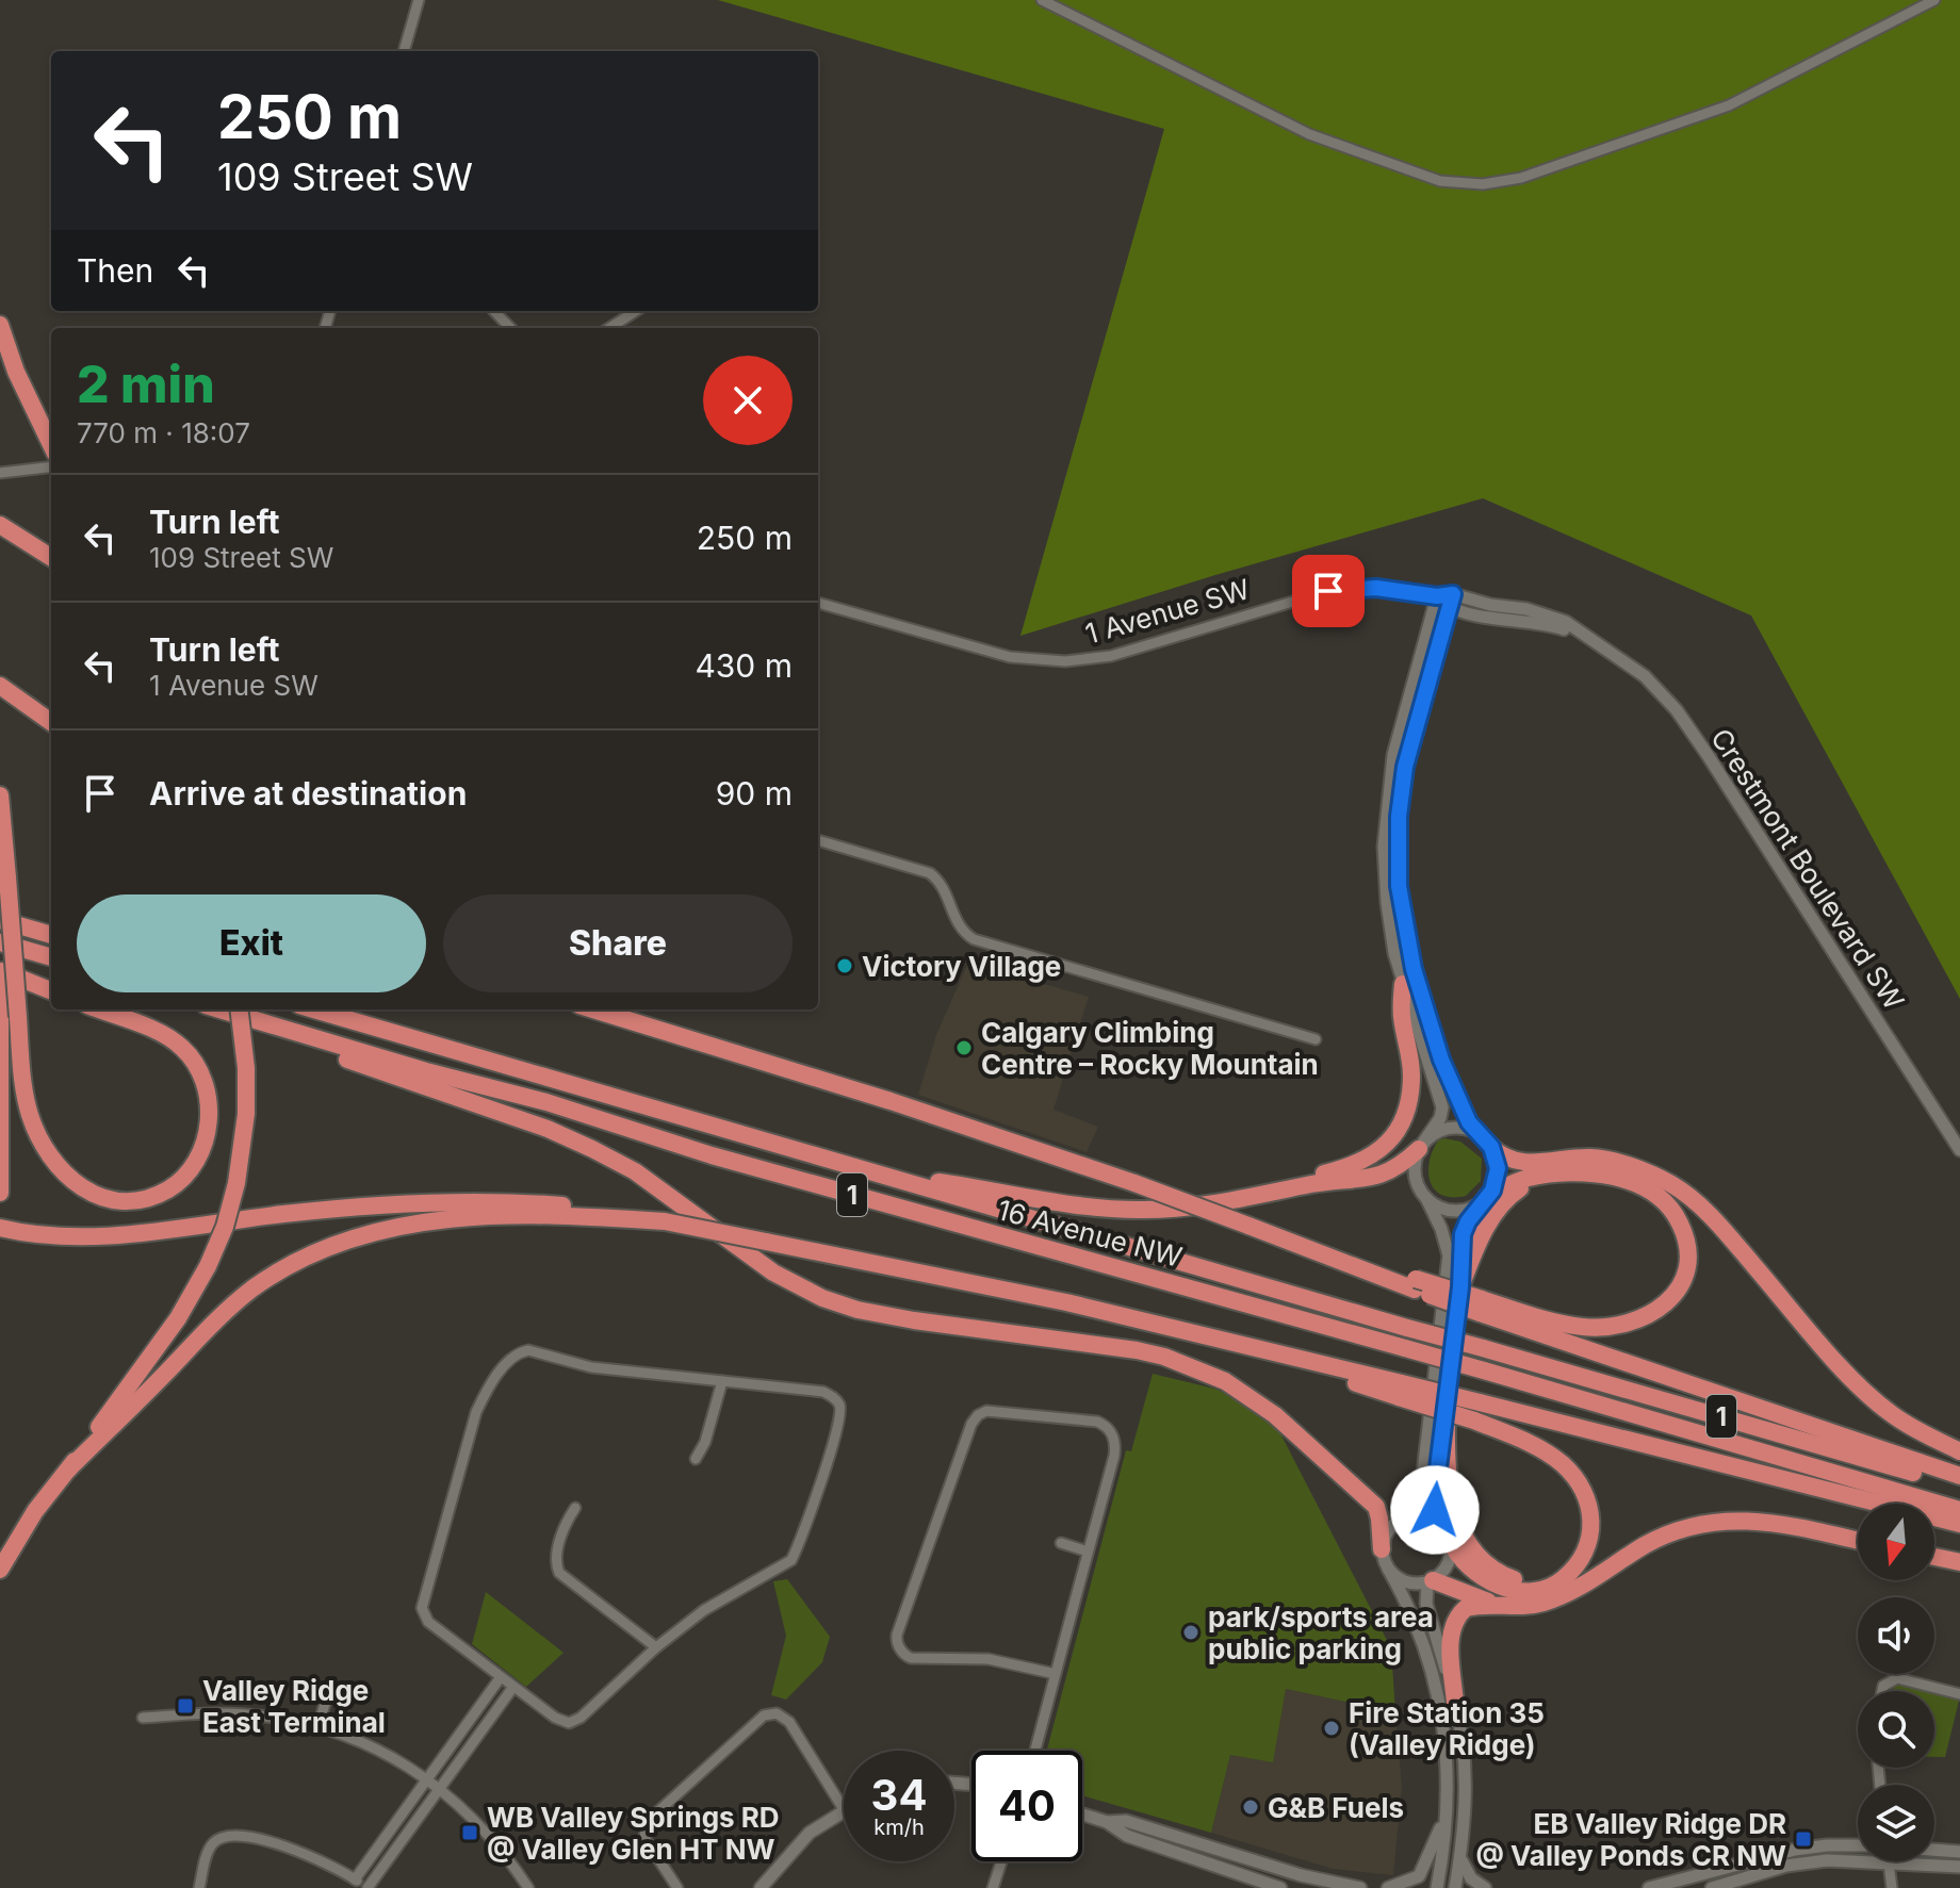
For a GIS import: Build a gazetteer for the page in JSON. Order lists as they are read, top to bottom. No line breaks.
{"streets":{"highway":["1","16 Avenue NW"],"street":["1 Avenue SW","Crestmont Boulevard SW"]},"places":{"other":["Victory Village","Calgary Climbing Centre – Rocky Mountain","park/sports area public parking","Fire Station 35 (Valley Ridge)","G&B Fuels"],"transit":["Valley Ridge East Terminal","WB Valley Springs RD @ Valley Glen HT NW","EB Valley Ridge DR @ Valley Ponds CR NW"]},"north":"bottom","page":{"turn":["250 m","109 Street SW"],"then":"Then","heading":["2 min","770 m · 18:07"],"list":[{"name":"Turn left","note":"109 Street SW","value":"250 m"},{"name":"Turn left","note":"1 Avenue SW","value":"430 m"},{"name":"Arrive at destination","value":"90 m"}],"buttons":["Exit","Share"],"speed":"34 km/h","limit":"40"}}
